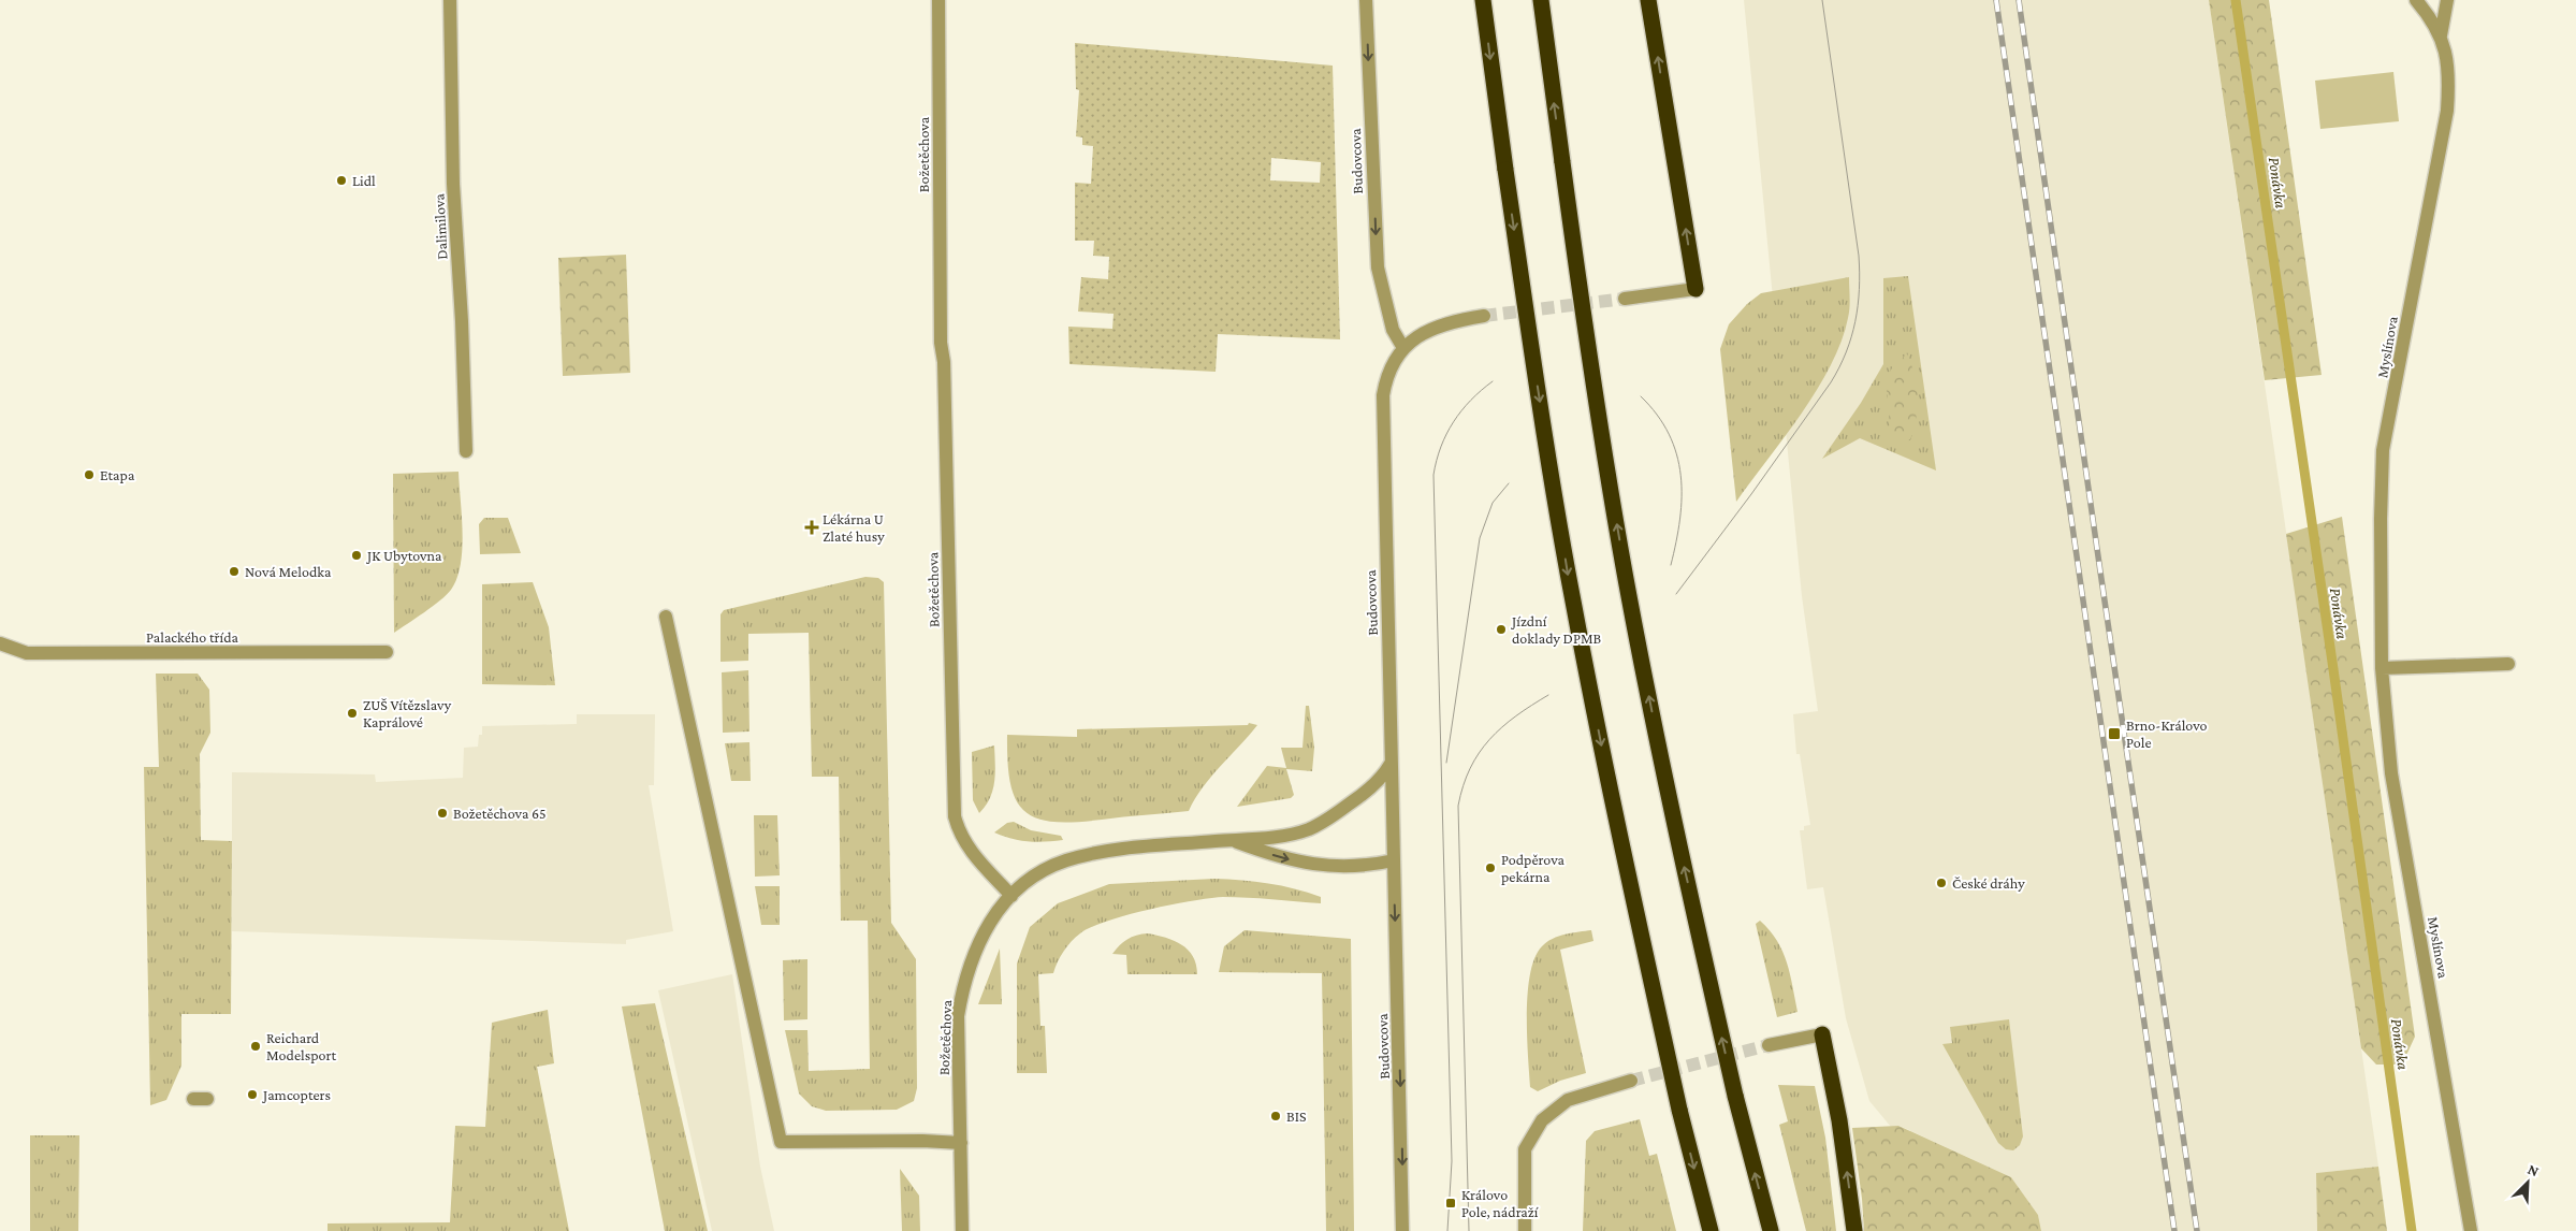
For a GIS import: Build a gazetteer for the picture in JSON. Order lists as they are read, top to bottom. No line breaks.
{"streets":{"street":["Božetěchova","Budovcova","Dalimilova","Myslínova","Palackého třída"]},"one_way":["Budovcova"],"water":["Ponávka"],"places":{"other":["Lidl","Etapa","JK Ubytovna","Nová Melodka","Jízdní doklady DPMB","ZUŠ Vítězslavy Kaprálové","Božetěchova 65","Podpěrova pekárna","České dráhy","Reichard Modelsport","Jamcopters","BIS"],"health":["Lékárna U Zlaté husy"],"transit":["Brno-Královo Pole","Královo Pole, nádraží"]},"north":"top right"}
